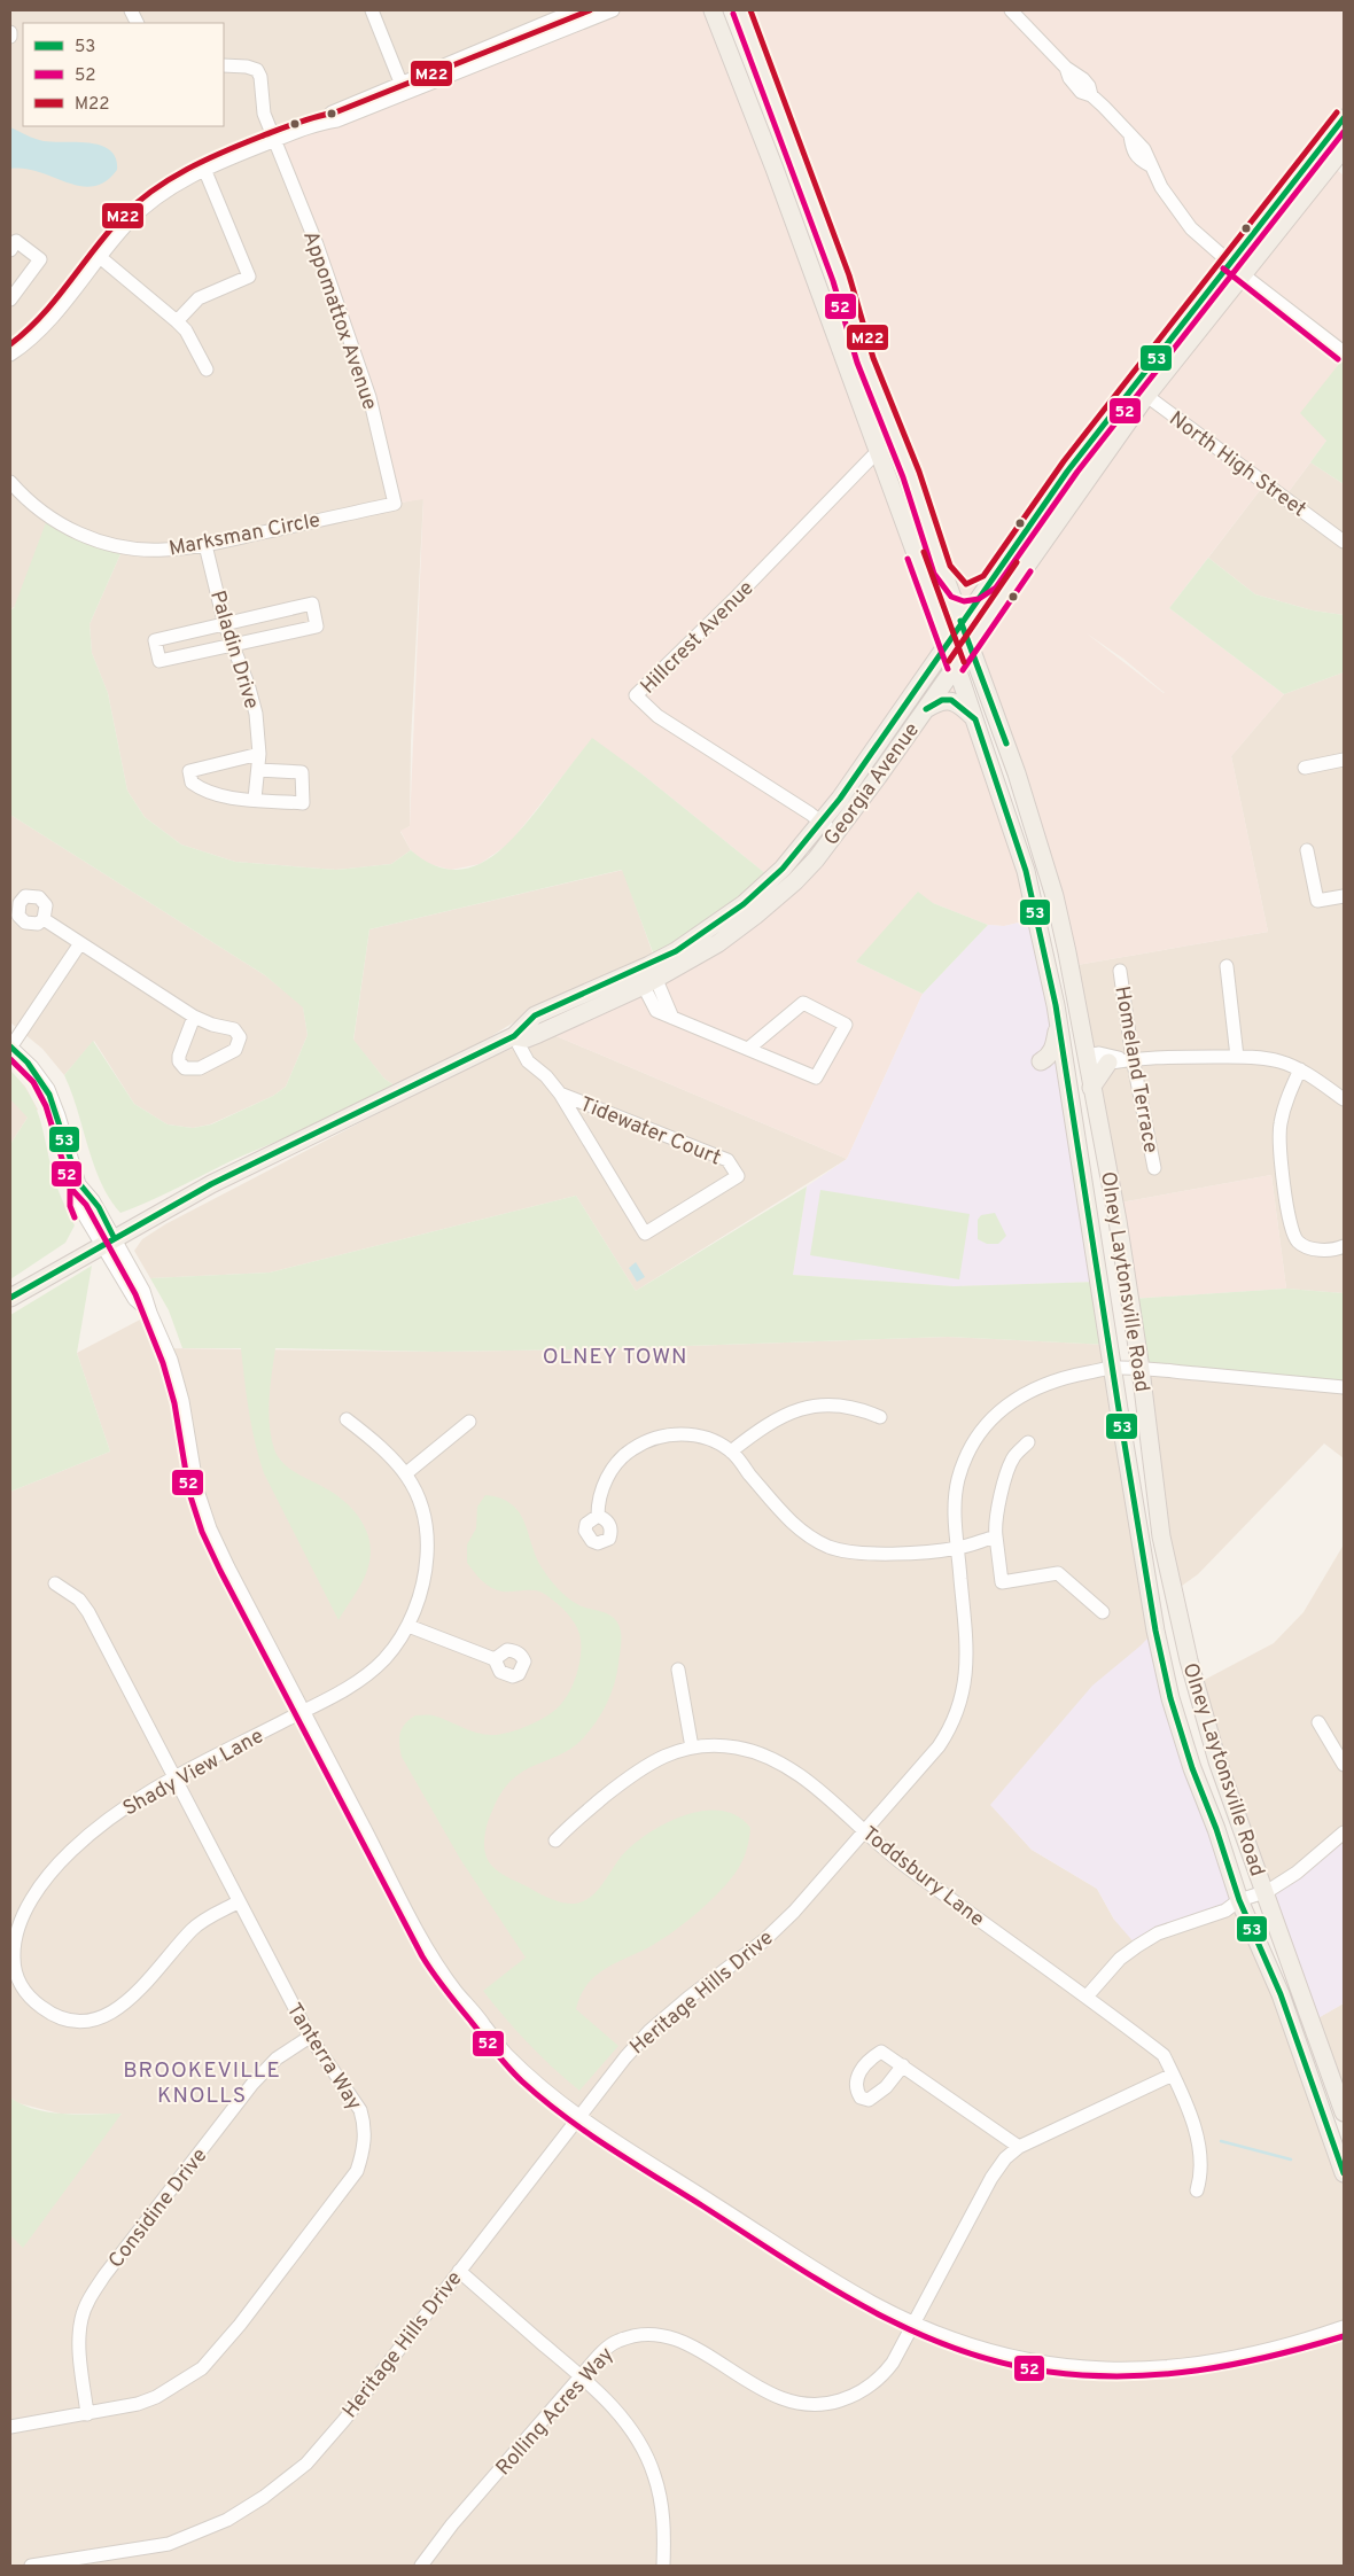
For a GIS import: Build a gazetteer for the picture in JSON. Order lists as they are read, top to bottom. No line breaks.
{"streets":{"main road":["Georgia Avenue","Olney Laytonsville Road"],"street":["Appomattox Avenue","North High Street","Marksman Circle","Hillcrest Avenue","Paladin Drive","Homeland Terrace","Tidewater Court","Shady View Lane","Toddsbury Lane","Heritage Hills Drive","Tanterra Way","Considine Drive","Rolling Acres Way"]},"crossings":[["Appomattox Avenue","Marksman Circle"],["North High Street","Georgia Avenue"],["Marksman Circle","Paladin Drive"],["Hillcrest Avenue","Georgia Avenue"],["Hillcrest Avenue","Olney Laytonsville Road"],["Georgia Avenue","Tidewater Court"],["Georgia Avenue","Olney Laytonsville Road"],["Olney Laytonsville Road","Heritage Hills Drive"],["Shady View Lane","Tanterra Way"],["Toddsbury Lane","Heritage Hills Drive"],["Toddsbury Lane","Rolling Acres Way"],["Tanterra Way","Considine Drive"]],"districts":["OLNEY TOWN","BROOKEVILLE KNOLLS"],"lines":["transit line M22","transit line 52","transit line 53"],"legend":["53","52","M22"]}
